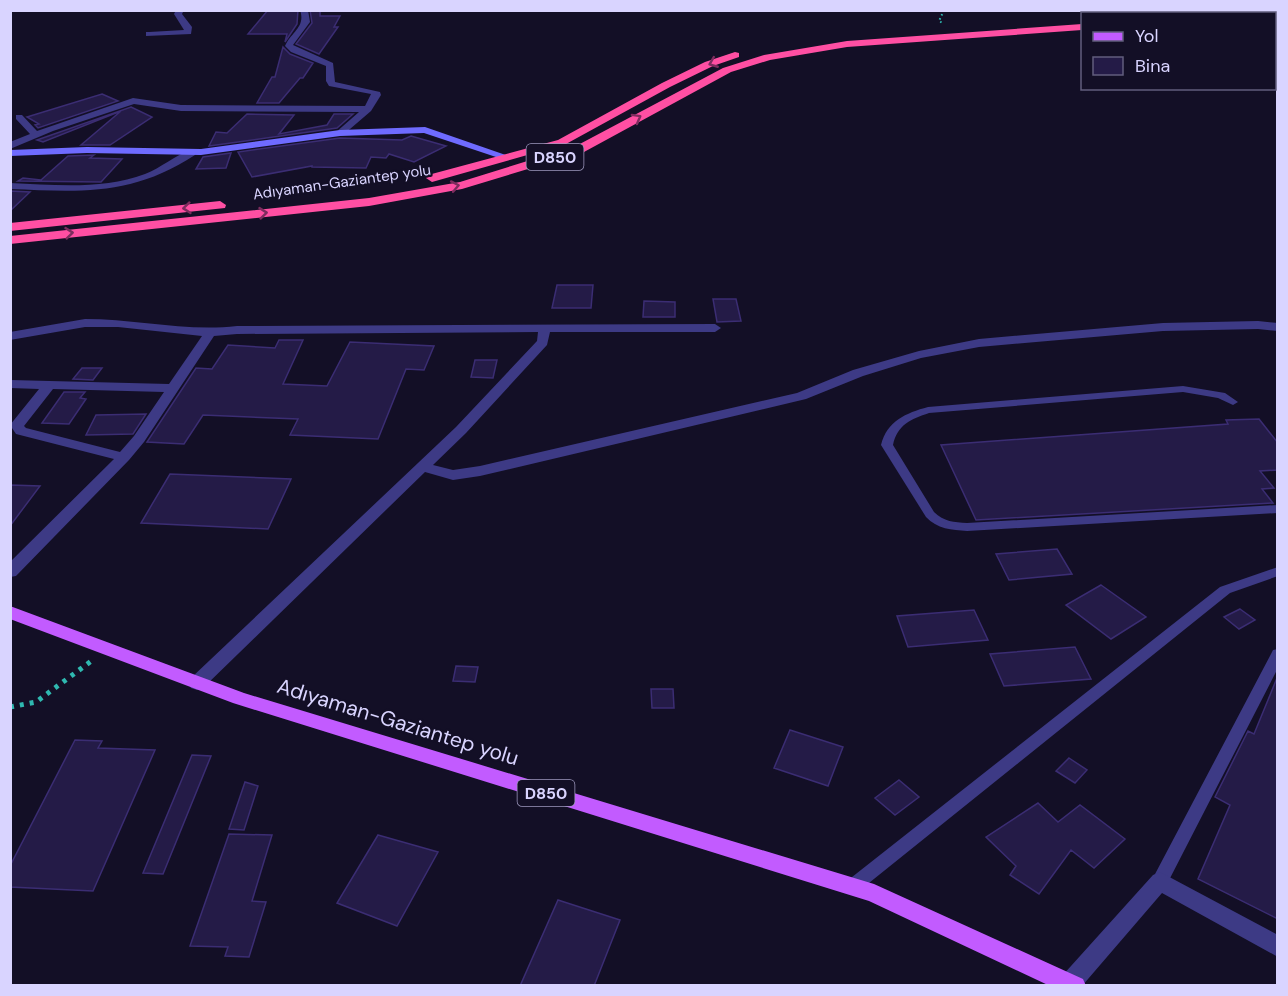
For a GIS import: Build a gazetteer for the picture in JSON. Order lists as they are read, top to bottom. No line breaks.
{"streets":{"highway":["D850","Adıyaman-Gaziantep yolu"]},"legend":["Yol","Bina"]}
